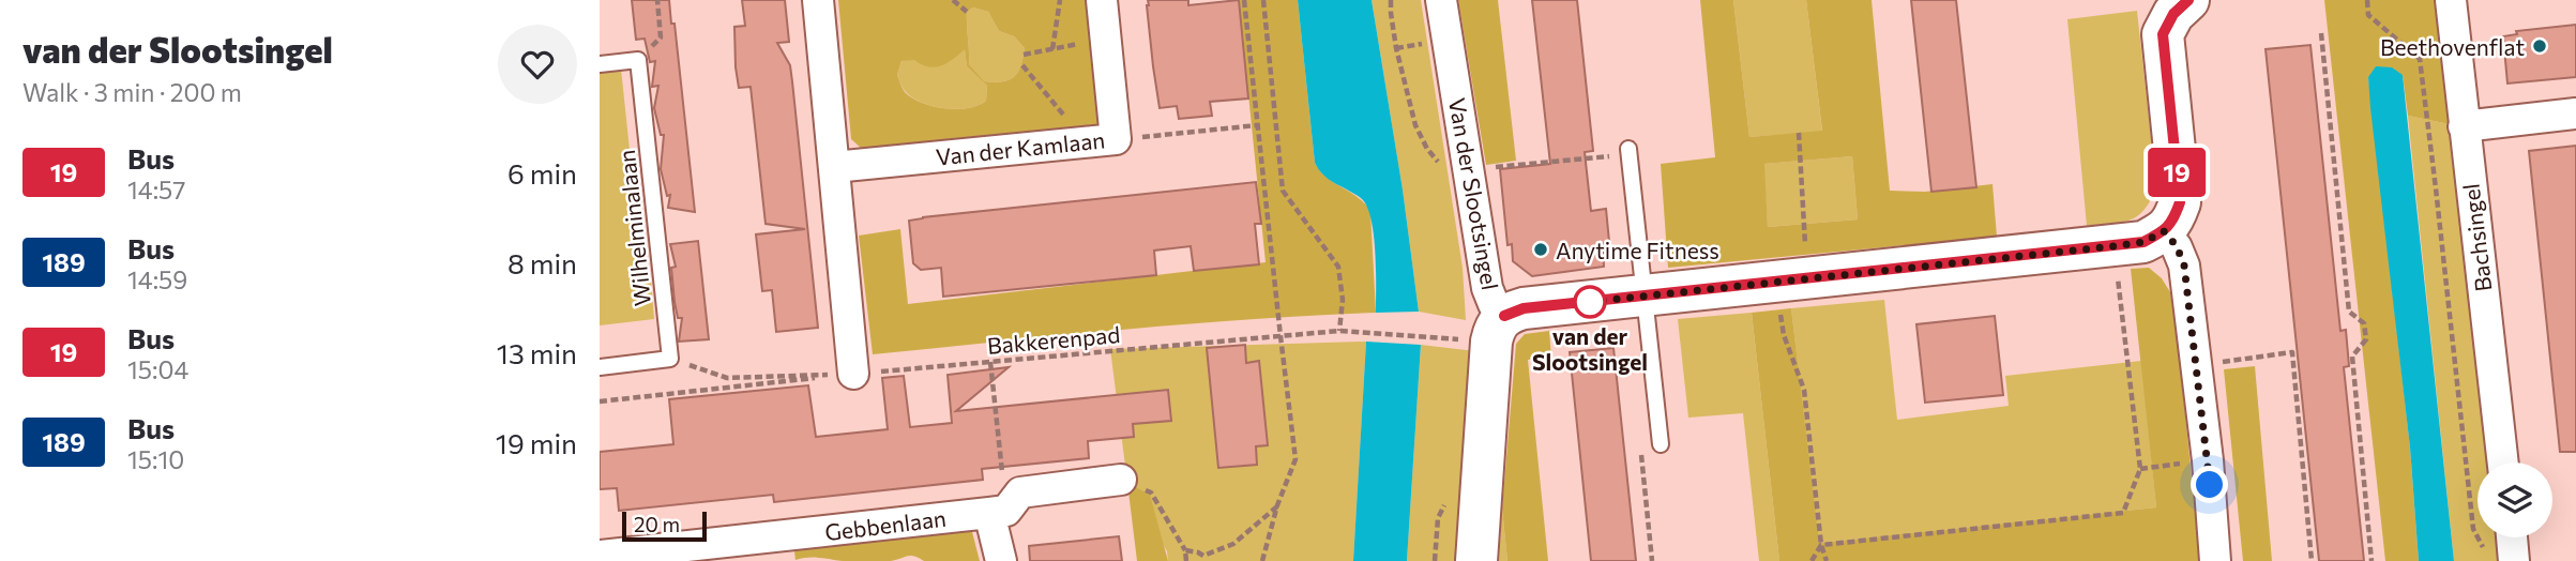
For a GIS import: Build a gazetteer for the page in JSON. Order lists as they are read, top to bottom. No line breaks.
{"streets":{"street":["Van der Kamlaan","Van der Slootsingel","Bachsingel","Gebbenlaan"],"lane":["Wilhelminalaan"],"path":["Bakkerenpad"]},"crossings":[["Wilhelminalaan","Bakkerenpad"]],"places":["Beethovenflat","Anytime Fitness","van der Slootsingel"],"lines":["bus line 19"],"scale_bar":"20 m","page":{"heading":["van der Slootsingel","Walk · 3 min · 200 m"],"on_map":"19","list":[{"mark":"19","name":"Bus","note":"14:57","value":"6 min"},{"mark":"189","name":"Bus","note":"14:59","value":"8 min"},{"mark":"19","name":"Bus","note":"15:04","value":"13 min"},{"mark":"189","name":"Bus","note":"15:10","value":"19 min"}],"scale":"20 m"}}
